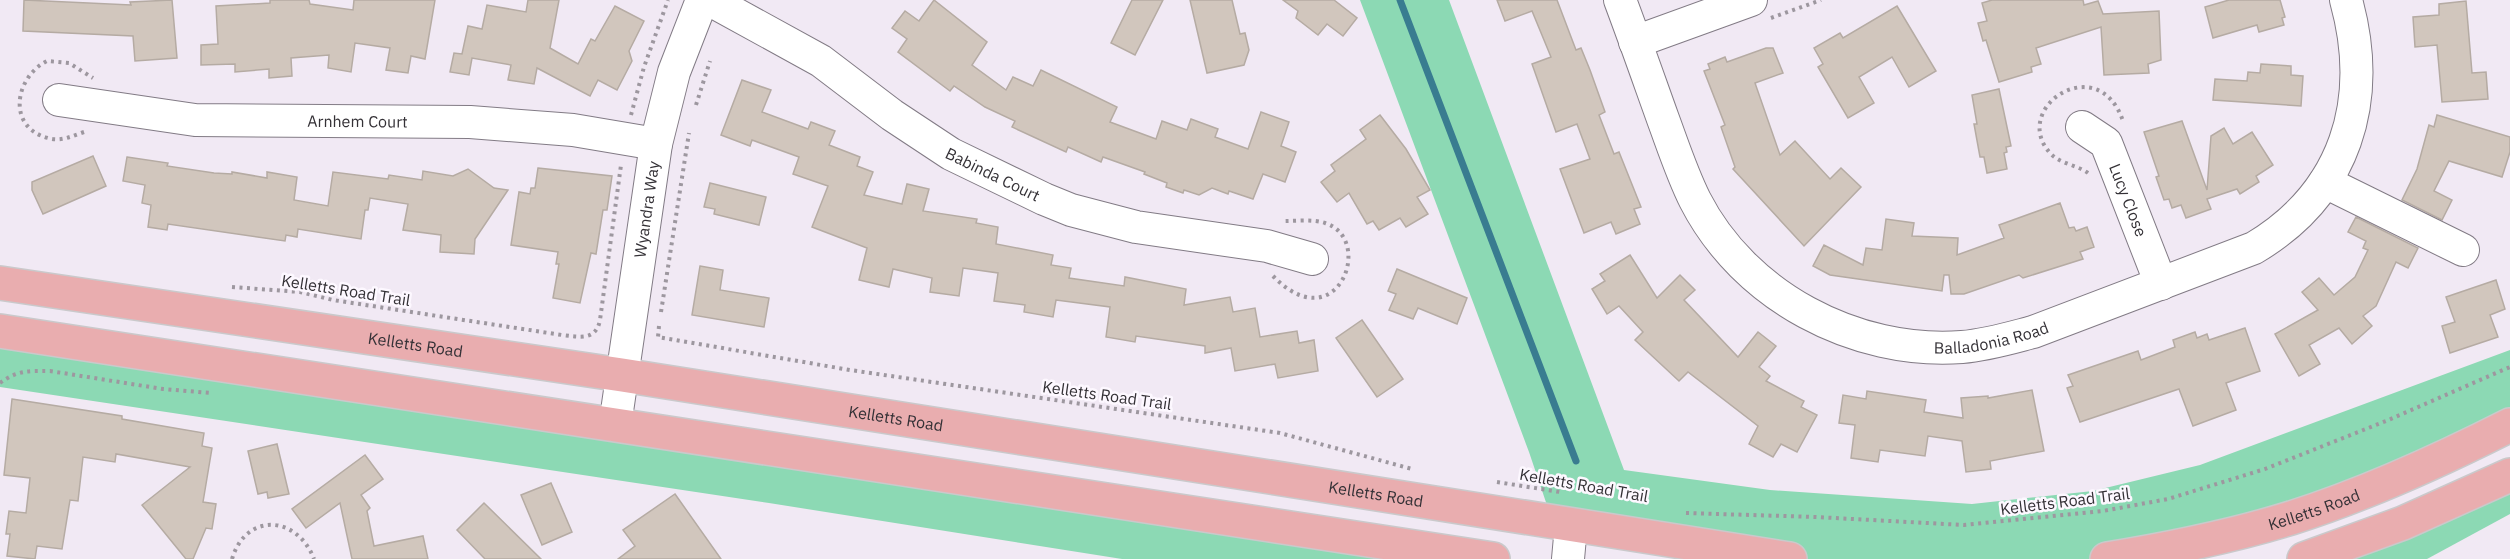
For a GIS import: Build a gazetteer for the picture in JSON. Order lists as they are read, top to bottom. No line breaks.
{"streets":{"main road":["Kelletts Road"],"street":["Arnhem Court","Babinda Court","Lucy Close","Wyandra Way","Balladonia Road"],"path":["Kelletts Road Trail"]},"crossings":[["Arnhem Court","Wyandra Way"],["Lucy Close","Balladonia Road"],["Wyandra Way","Kelletts Road"]]}
